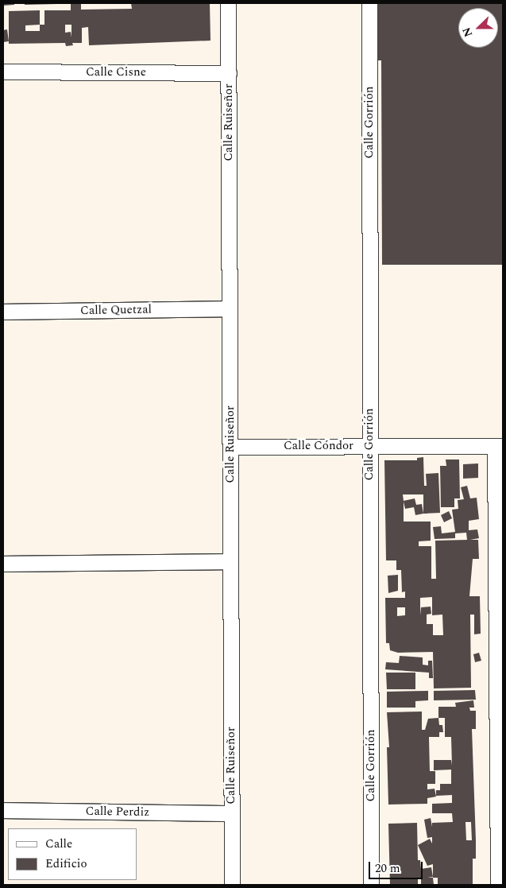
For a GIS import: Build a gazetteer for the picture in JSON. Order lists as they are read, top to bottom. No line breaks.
{"streets":{"street":["Calle Cisne","Calle Ruiseñor","Calle Gorrión","Calle Quetzal","Calle Cóndor","Calle Perdiz"]},"crossings":[["Calle Cisne","Calle Ruiseñor"],["Calle Ruiseñor","Calle Quetzal"],["Calle Ruiseñor","Calle Cóndor"],["Calle Ruiseñor","Calle Perdiz"],["Calle Gorrión","Calle Cóndor"]],"legend":["Calle","Edificio"],"scale_bar":"20 m","north":"left"}
